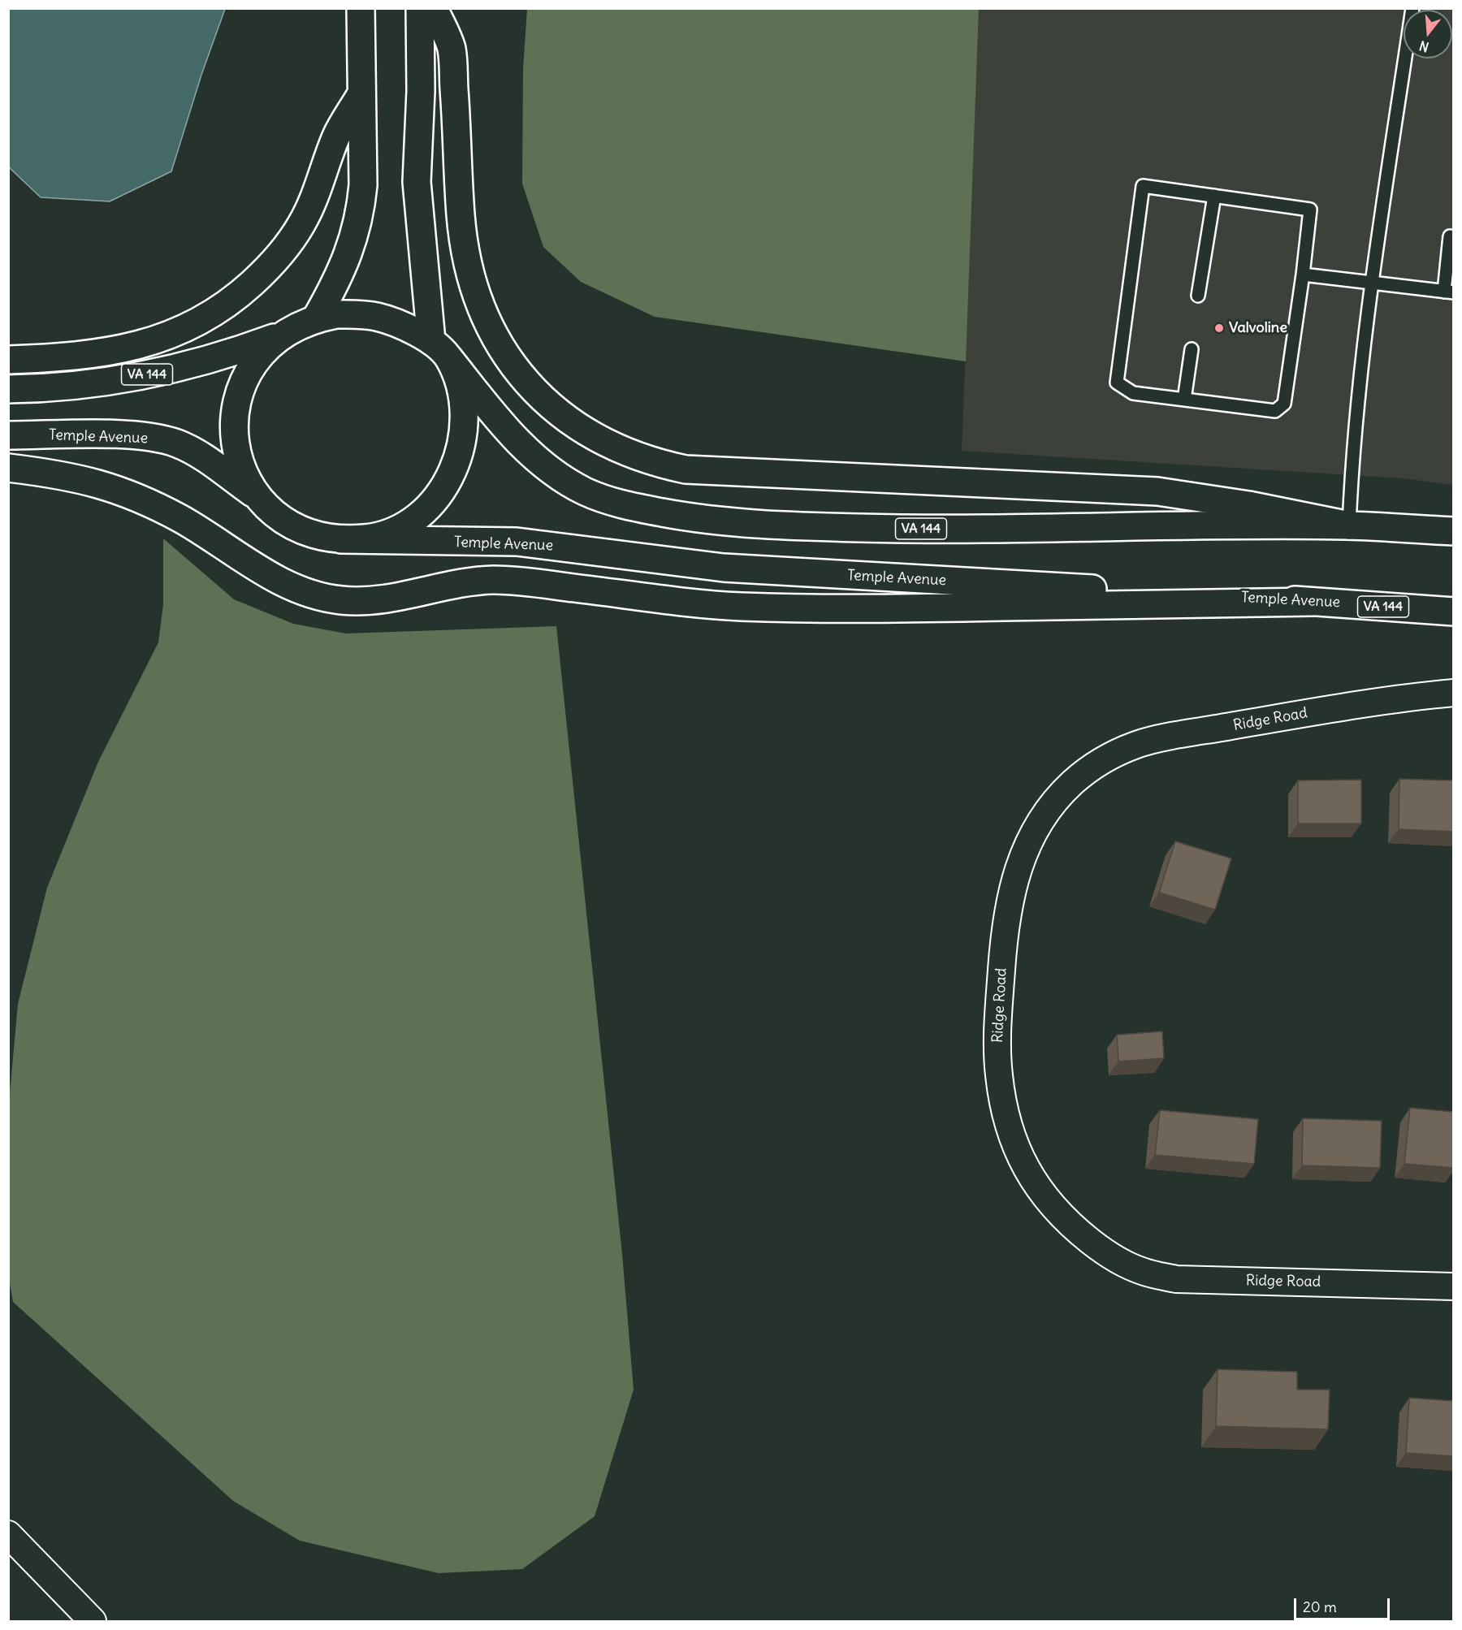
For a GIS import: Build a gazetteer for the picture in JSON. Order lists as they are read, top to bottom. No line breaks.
{"streets":{"main road":["VA 144","Temple Avenue"],"street":["Ridge Road"]},"crossings":[["VA 144","Temple Avenue"]],"places":["Valvoline"],"scale_bar":"20 m","north":"bottom"}
